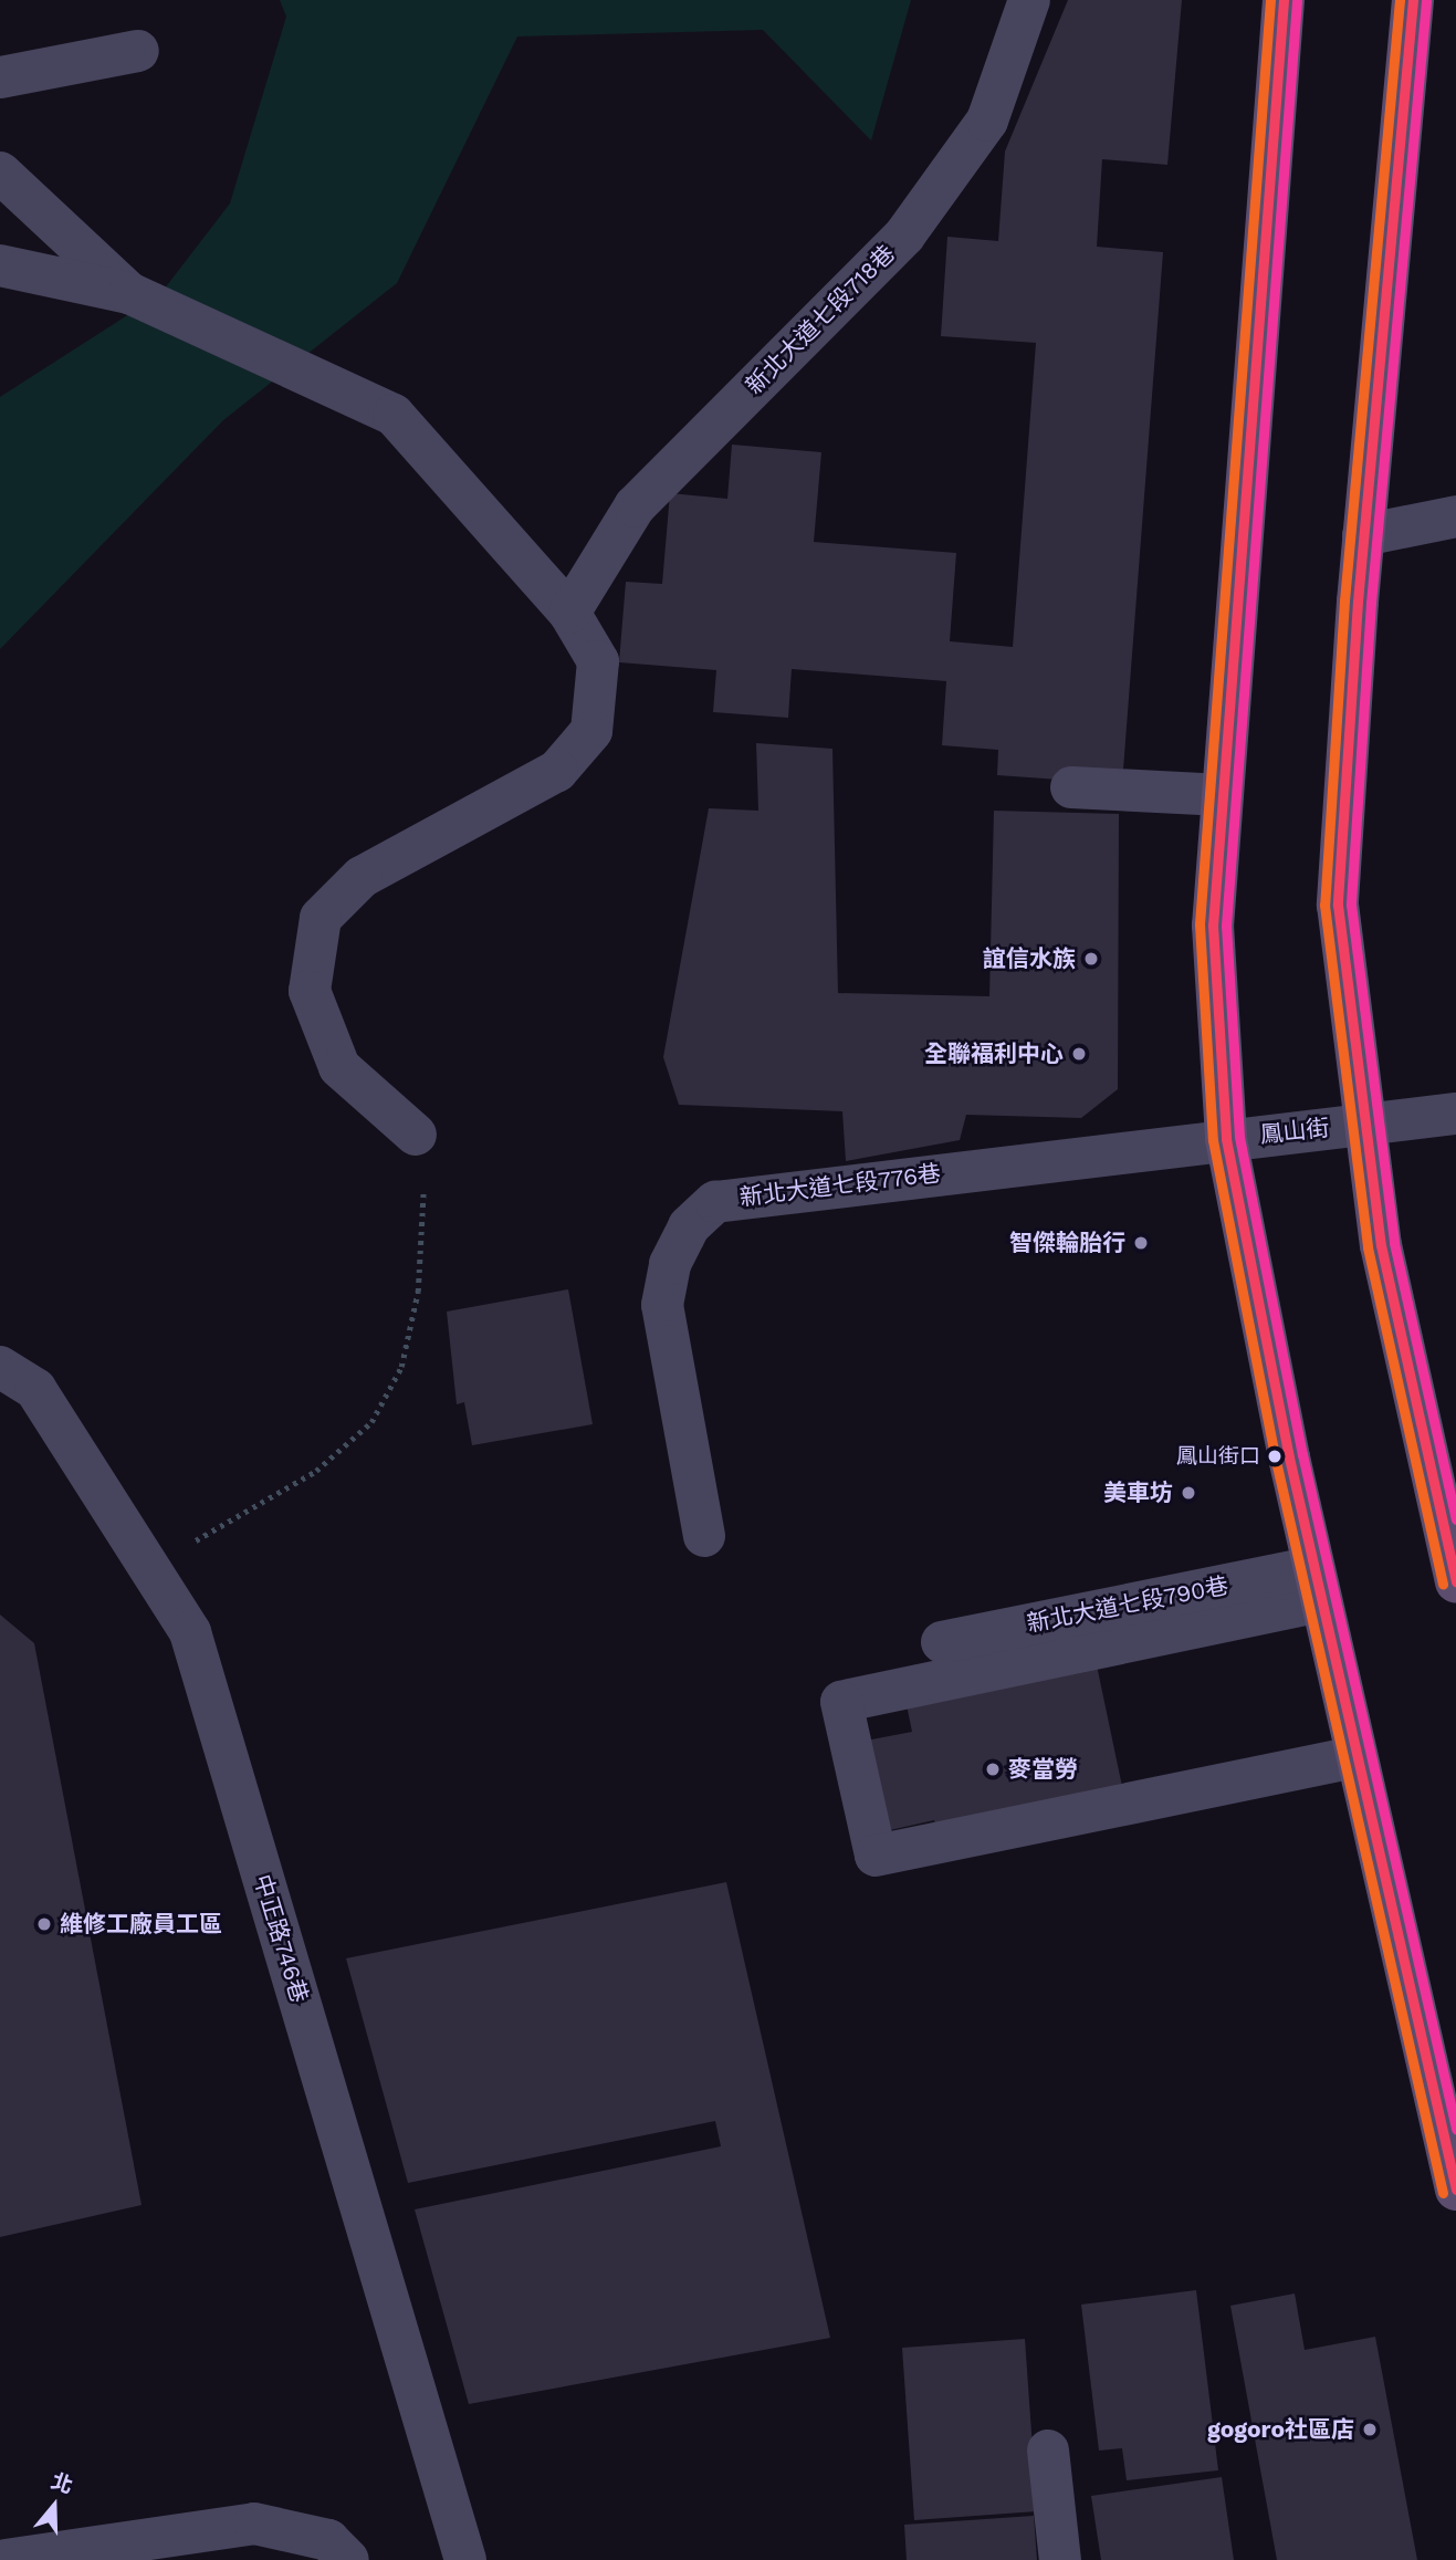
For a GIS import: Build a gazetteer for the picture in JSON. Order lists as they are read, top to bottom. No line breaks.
{"streets":{"street":["新北大道七段718巷","鳳山街","新北大道七段776巷","新北大道七段790巷","中正路746巷"]},"crossings":[["鳳山街","新北大道七段776巷"]],"places":["誼信水族","全聯福利中心","智傑輪胎行","鳳山街口","美車坊","麥當勞","維修工廠員工區","gogoro社區店"],"north":"top"}
